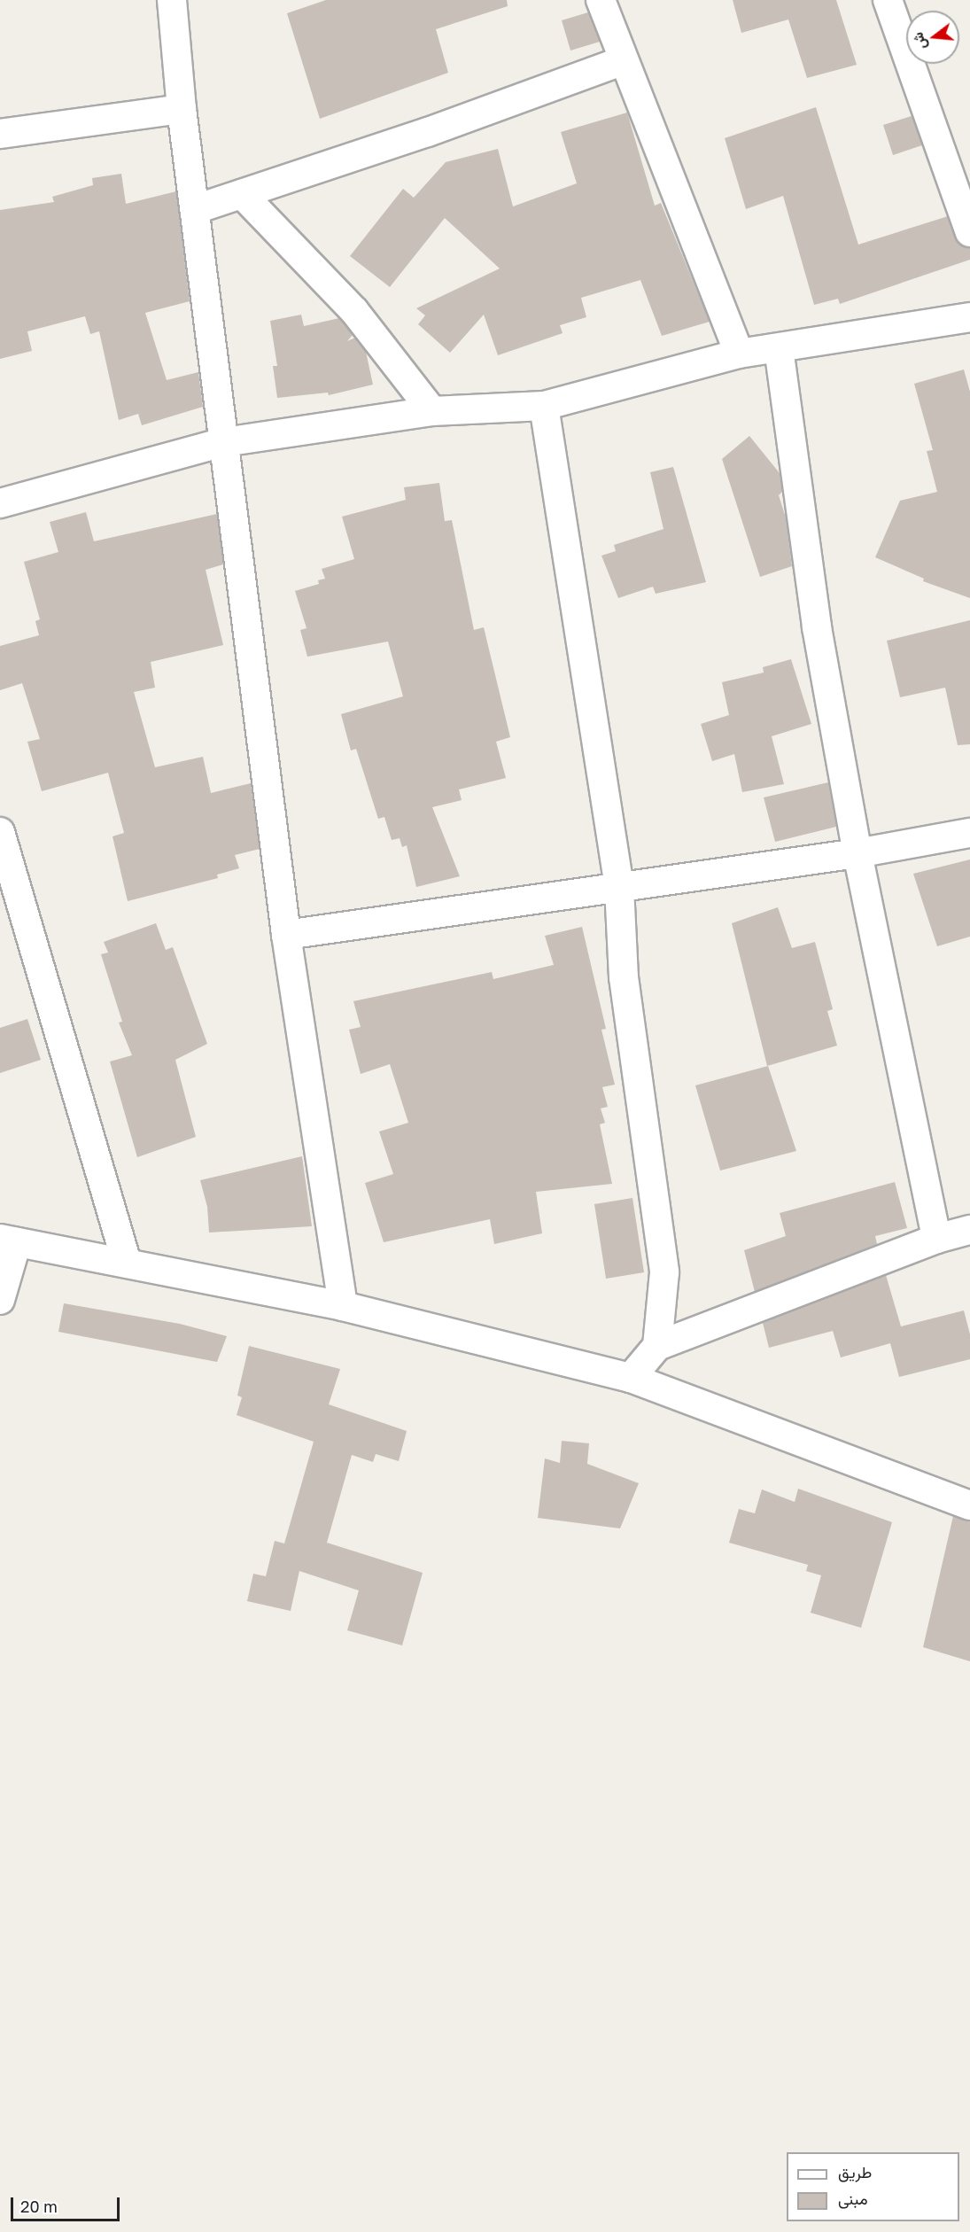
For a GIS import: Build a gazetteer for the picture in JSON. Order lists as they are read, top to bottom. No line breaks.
{"legend":["طريق","مبنى"],"scale_bar":"20 m","north":"left"}
